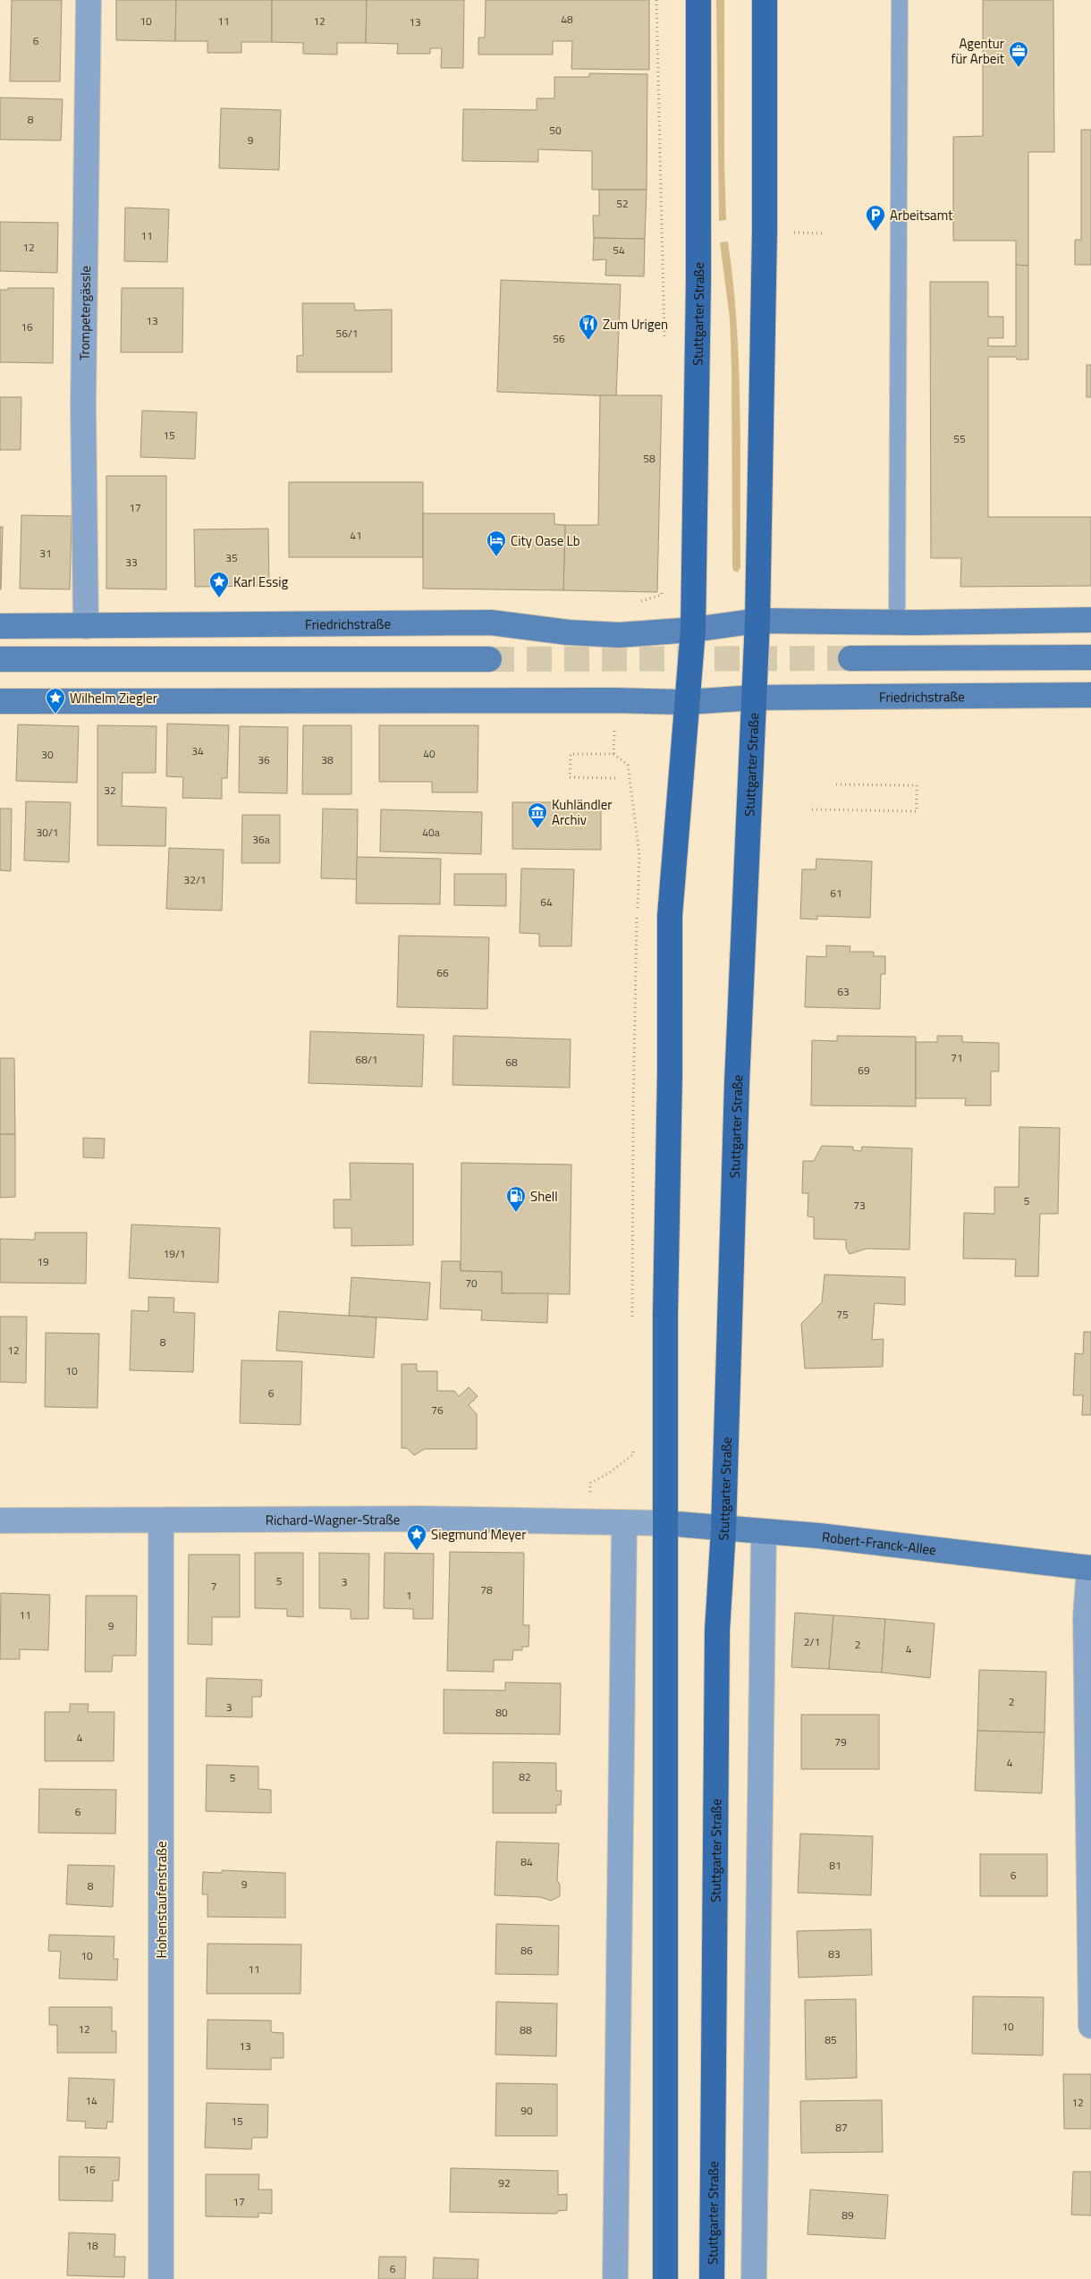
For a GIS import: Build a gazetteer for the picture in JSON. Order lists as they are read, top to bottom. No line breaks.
{"streets":{"main road":["Stuttgarter Straße","Friedrichstraße","Robert-Franck-Allee"],"street":["Trompetergässle","Richard-Wagner-Straße","Hohenstaufenstraße"]},"crossings":[["Trompetergässle","Friedrichstraße"],["Stuttgarter Straße","Friedrichstraße"],["Stuttgarter Straße","Richard-Wagner-Straße"],["Stuttgarter Straße","Robert-Franck-Allee"],["Richard-Wagner-Straße","Robert-Franck-Allee"],["Richard-Wagner-Straße","Hohenstaufenstraße"]],"places":{"office":["Agentur für Arbeit"],"parking":["Arbeitsamt"],"restaurant":["Zum Urigen"],"hotel":["City Oase Lb"],"place":["Karl Essig","Wilhelm Ziegler","Siegmund Meyer"],"museum":["Kuhländler Archiv"],"fuel station":["Shell"]},"house_numbers":["48","10","11","12","13","6","8","50","9","52","11","12","54","13","16","56/1","56","15","55","58","17","41","31","35","33","34","40","30","36","38","32","30/1","40a","36a","32/1","61","64","66","63","71","68/1","68","69","5","73","19/1","19","70","75","8","12","10","6","76","5","3","7","78","1","11","9","2/1","2","4","2","3","80","4","79","4","82","5","6","84","81","6","9","8","86","83","10","11","10","12","88","85","13","14","12","90","15","87","16","92","17","89","18","6"]}
